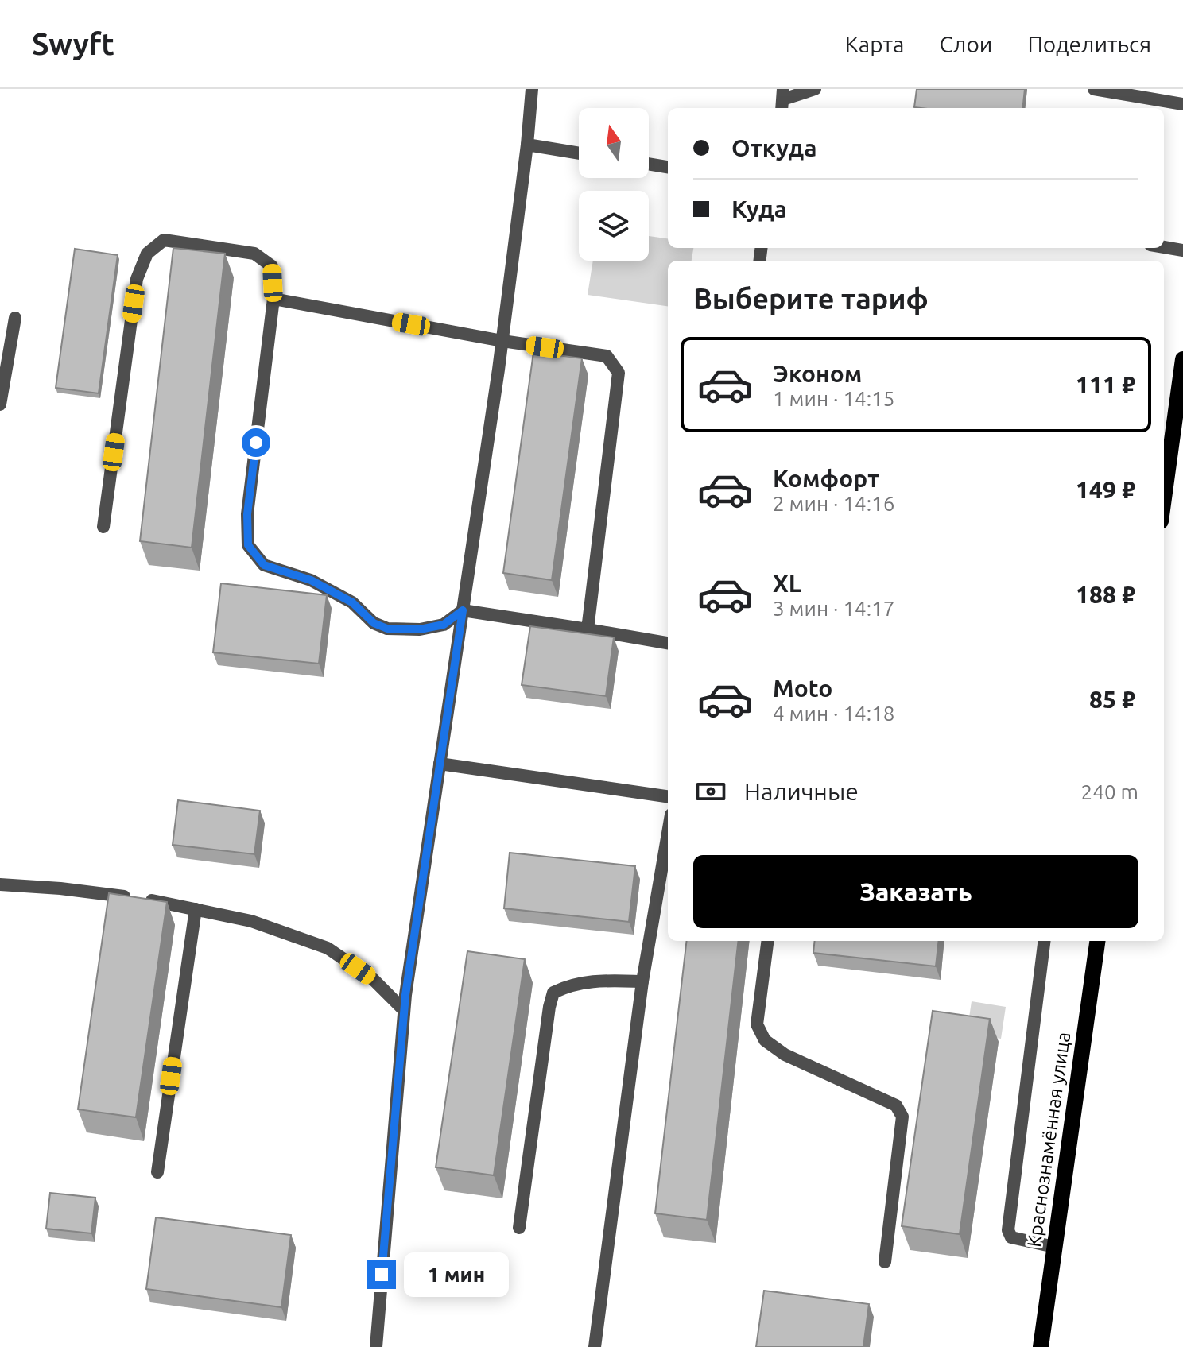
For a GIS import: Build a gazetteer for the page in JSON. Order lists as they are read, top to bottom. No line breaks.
{"streets":{"main road":["Краснознамённая улица"]},"north":"top","page":{"header":"Swyft","nav":["Карта","Слои","Поделиться"],"banner":["Откуда","Куда"],"heading":"Выберите тариф","list":[{"name":"Эконом","note":"1 мин · 14:15","value":"111 ₽"},{"name":"Комфорт","note":"2 мин · 14:16","value":"149 ₽"},{"name":"XL","note":"3 мин · 14:17","value":"188 ₽"},{"name":"Moto","note":"4 мин · 14:18","value":"85 ₽"}],"pay":["Наличные","240 m"],"buttons":"Заказать","bubble":"1 мин"}}
